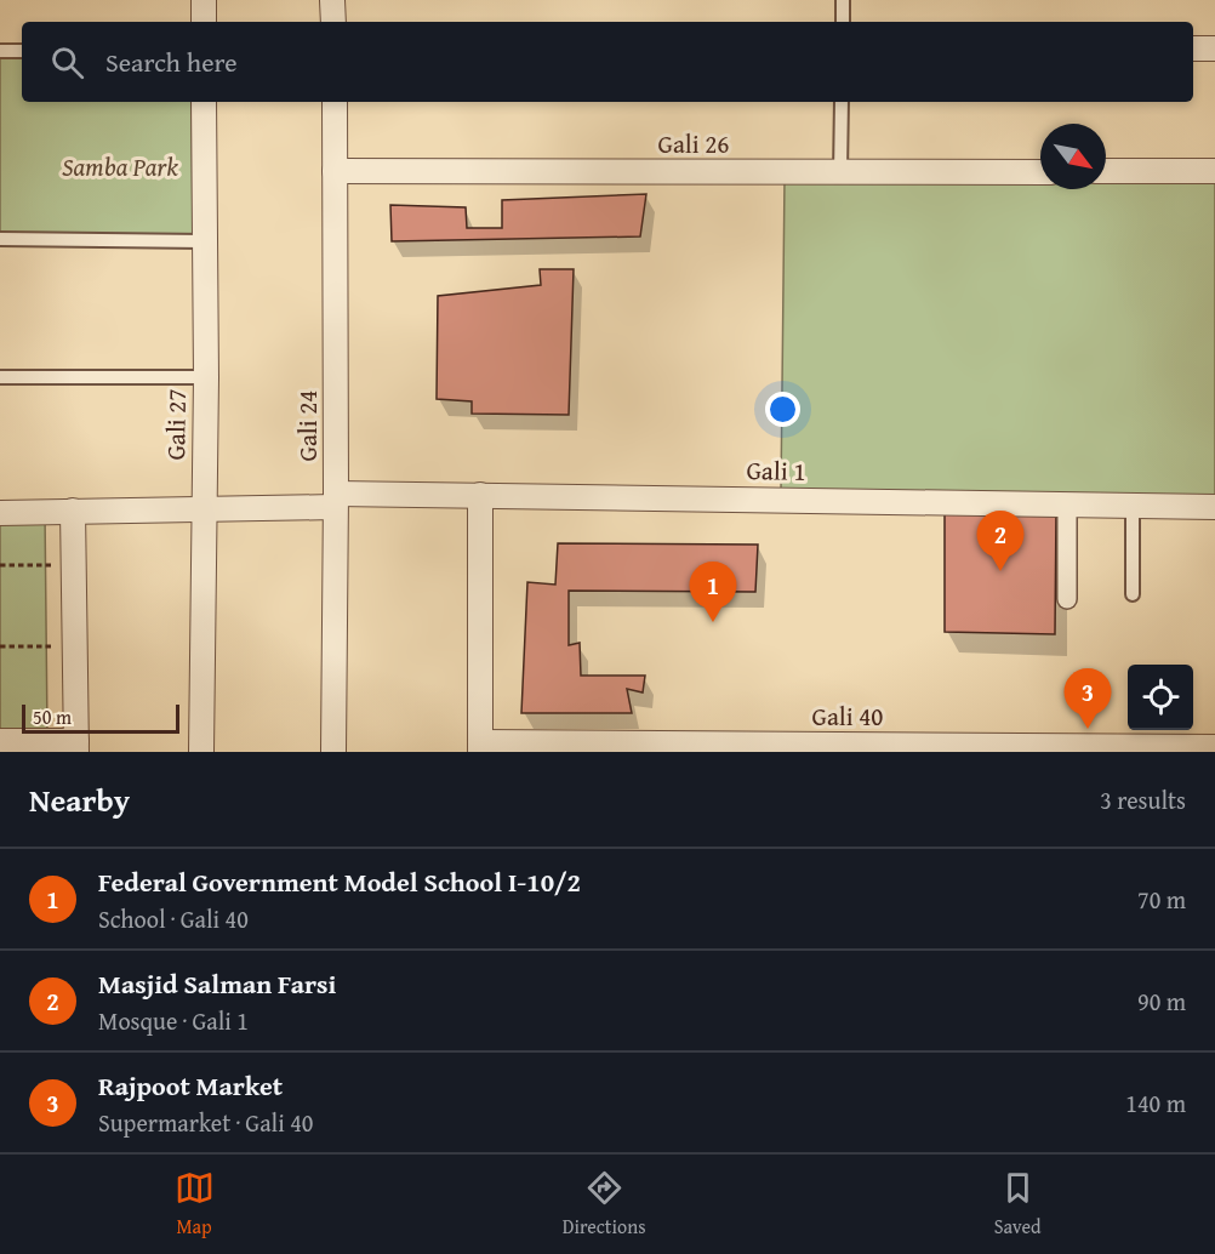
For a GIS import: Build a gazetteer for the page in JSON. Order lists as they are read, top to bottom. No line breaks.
{"streets":{"street":["Gali 26","Gali 27","Gali 24","Gali 1","Gali 40"]},"crossings":[["Gali 26","Gali 24"],["Gali 27","Gali 1"],["Gali 24","Gali 1"]],"parks":["Samba Park"],"scale_bar":"50 m","north":"bottom right","page":{"search":"Search here","pins":["2","1","3"],"scale":"50 m","heading":["Nearby","3 results"],"list":[{"mark":"1","name":"Federal Government Model School I-10/2","note":"School · Gali 40","value":"70 m"},{"mark":"2","name":"Masjid Salman Farsi","note":"Mosque · Gali 1","value":"90 m"},{"mark":"3","name":"Rajpoot Market","note":"Supermarket · Gali 40","value":"140 m"}],"nav":["Map","Directions","Saved"]}}
